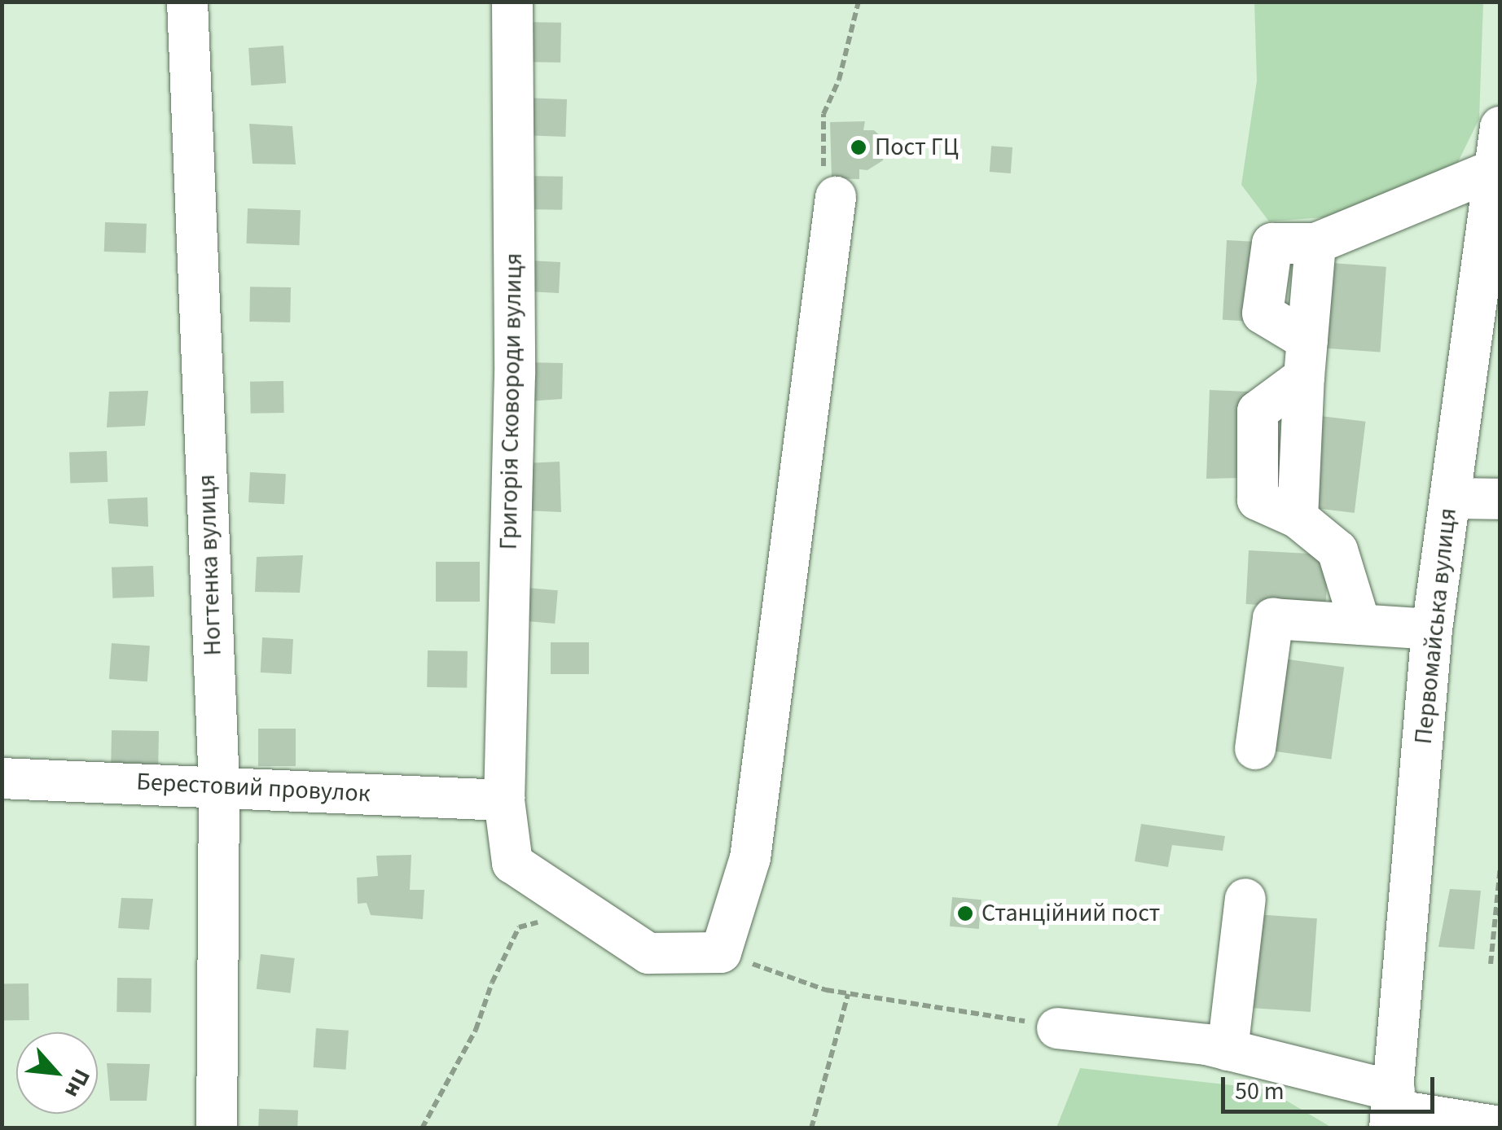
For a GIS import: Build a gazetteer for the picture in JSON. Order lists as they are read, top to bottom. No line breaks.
{"streets":{"street":["Григорія Сковороди вулиця","Ногтенка вулиця","Первомайська вулиця","Берестовий провулок"]},"crossings":[["Григорія Сковороди вулиця","Берестовий провулок"],["Ногтенка вулиця","Берестовий провулок"]],"places":["Пост ГЦ","Станційний пост"],"scale_bar":"50 m","north":"bottom right"}
